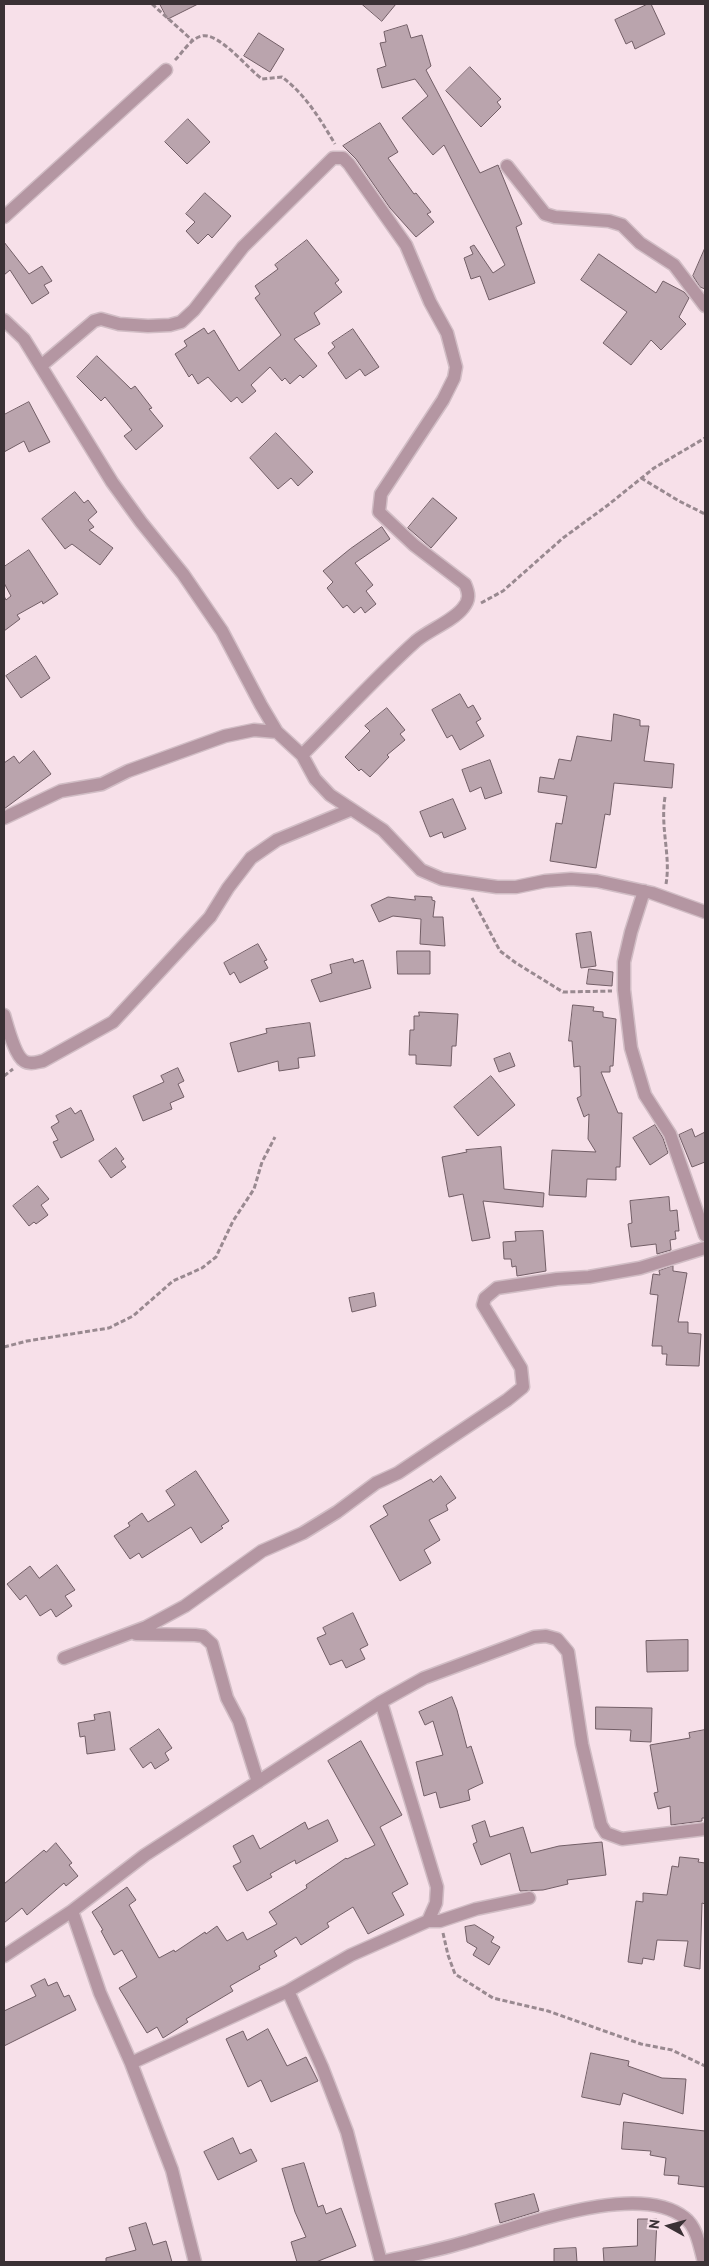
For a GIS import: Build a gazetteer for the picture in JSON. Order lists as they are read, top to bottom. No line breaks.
{"north":"left"}
